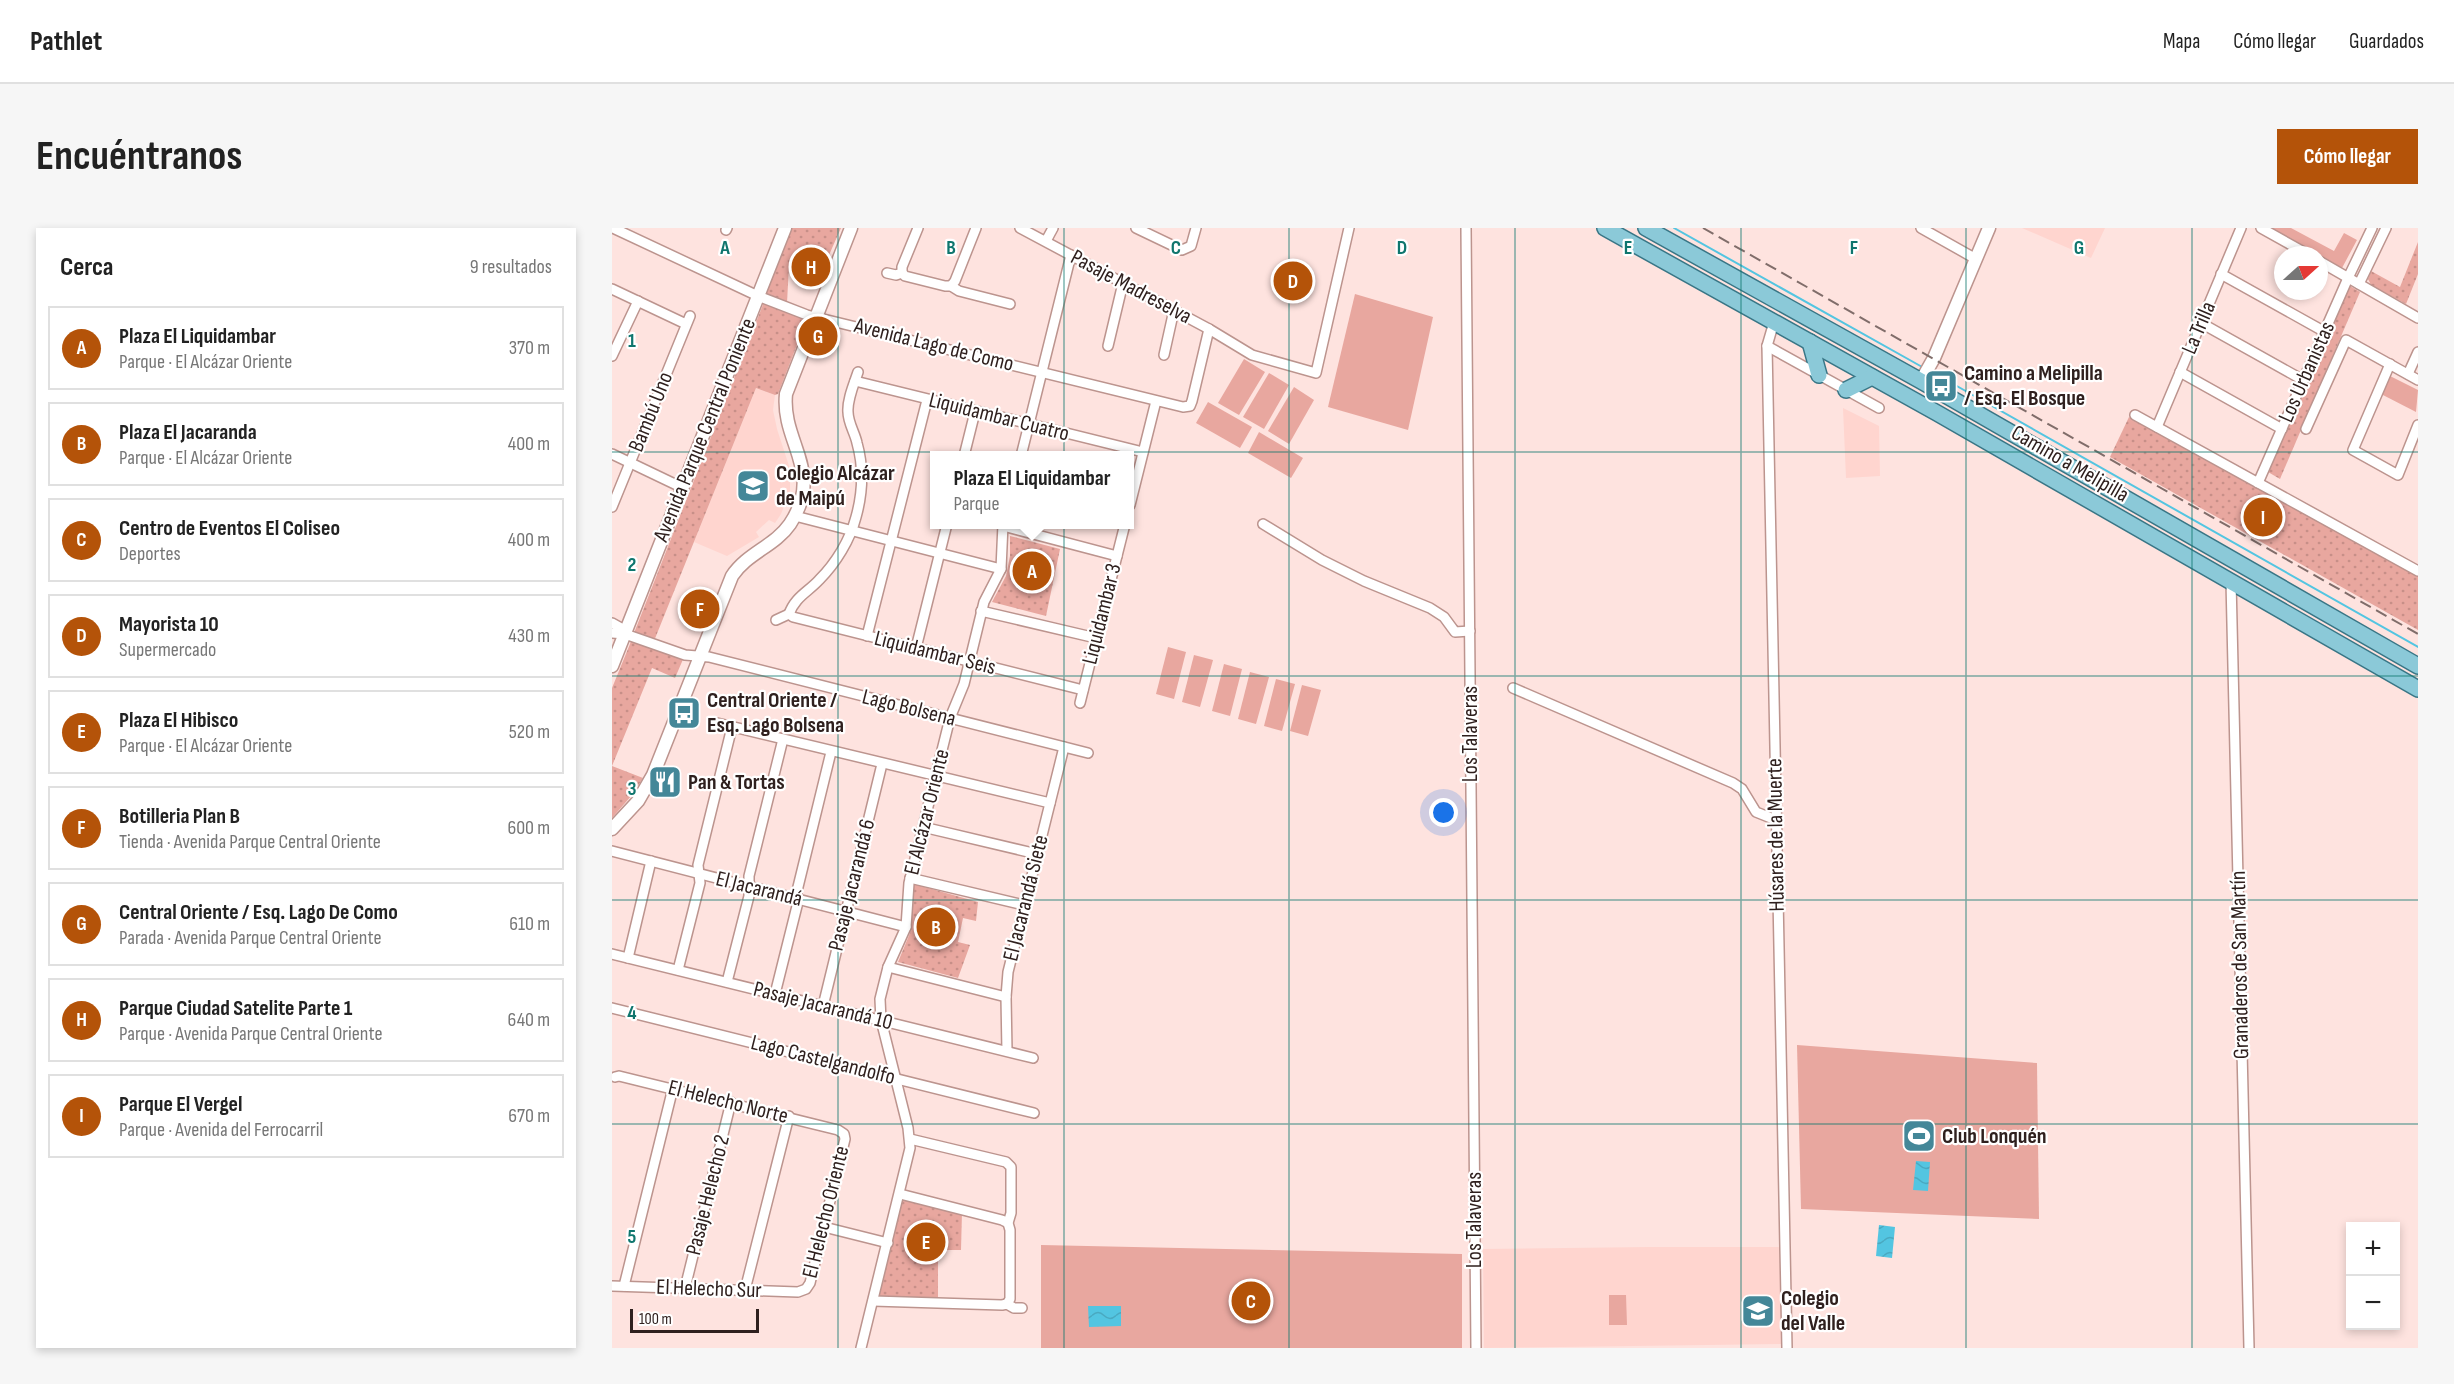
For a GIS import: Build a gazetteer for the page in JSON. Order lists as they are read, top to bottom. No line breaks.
{"streets":{"main road":["Camino a Melipilla"],"street":["Pasaje Madreselva","La Trilla","Avenida Lago de Como","Los Urbanistas","Bambú Uno","Liquidambar Cuatro","Avenida Parque Central Poniente","Liquidambar 3","Liquidambar Seis","Lago Bolsena","Los Talaveras","El Alcázar Oriente","Húsares de la Muerte","Pasaje Jacarandá 6","El Jacarandá","El Jacarandá Siete","Granaderos de San Martín","Pasaje Jacarandá 10","Lago Castelgandolfo","El Helecho Norte","Pasaje Helecho 2","El Helecho Oriente","El Helecho Sur"]},"crossings":[["Pasaje Madreselva","Avenida Lago de Como"],["Avenida Lago de Como","Avenida Parque Central Poniente"],["Avenida Parque Central Poniente","Lago Bolsena"],["Camino a Melipilla","Húsares de la Muerte"],["Camino a Melipilla","Granaderos de San Martín"],["Liquidambar 3","Liquidambar Seis"],["Liquidambar Seis","El Alcázar Oriente"],["Lago Bolsena","El Alcázar Oriente"],["Lago Bolsena","El Jacarandá Siete"],["El Alcázar Oriente","El Jacarandá"],["El Alcázar Oriente","Pasaje Jacarandá 10"],["El Alcázar Oriente","Lago Castelgandolfo"],["Pasaje Jacarandá 6","El Jacarandá"],["Pasaje Jacarandá 6","Pasaje Jacarandá 10"],["El Jacarandá Siete","Pasaje Jacarandá 10"],["El Helecho Norte","Pasaje Helecho 2"],["El Helecho Norte","El Helecho Oriente"],["Pasaje Helecho 2","El Helecho Sur"],["El Helecho Oriente","El Helecho Sur"]],"places":{"bus stop":["Camino a Melipilla / Esq. El Bosque","Central Oriente / Esq. Lago Bolsena"],"school or university":["Colegio Alcázar de Maipú","Colegio del Valle"],"restaurant":["Pan & Tortas"],"sports":["Club Lonquén"]},"scale_bar":"100 m","north":"right","page":{"header":"Pathlet","nav":["Mapa","Cómo llegar","Guardados"],"buttons":"Cómo llegar","title":"Encuéntranos","heading":["Cerca","9 resultados"],"pins":["H","D","G","I","A","F","B","E","C"],"list":[{"mark":"A","name":"Plaza El Liquidambar","note":"Parque · El Alcázar Oriente","value":"370 m"},{"mark":"B","name":"Plaza El Jacaranda","note":"Parque · El Alcázar Oriente","value":"400 m"},{"mark":"C","name":"Centro de Eventos El Coliseo","note":"Deportes","value":"400 m"},{"mark":"D","name":"Mayorista 10","note":"Supermercado","value":"430 m"},{"mark":"E","name":"Plaza El Hibisco","note":"Parque · El Alcázar Oriente","value":"520 m"},{"mark":"F","name":"Botilleria Plan B","note":"Tienda · Avenida Parque Central Oriente","value":"600 m"},{"mark":"G","name":"Central Oriente / Esq. Lago De Como","note":"Parada · Avenida Parque Central Oriente","value":"610 m"},{"mark":"H","name":"Parque Ciudad Satelite Parte 1","note":"Parque · Avenida Parque Central Oriente","value":"640 m"},{"mark":"I","name":"Parque El Vergel","note":"Parque · Avenida del Ferrocarril","value":"670 m"}],"popup":["Plaza El Liquidambar","Parque"],"map_buttons":["+","−"],"scale":"100 m"},"grid":{"columns":["A","B","C","D","E","F","G"],"rows":["1","2","3","4","5"]}}
